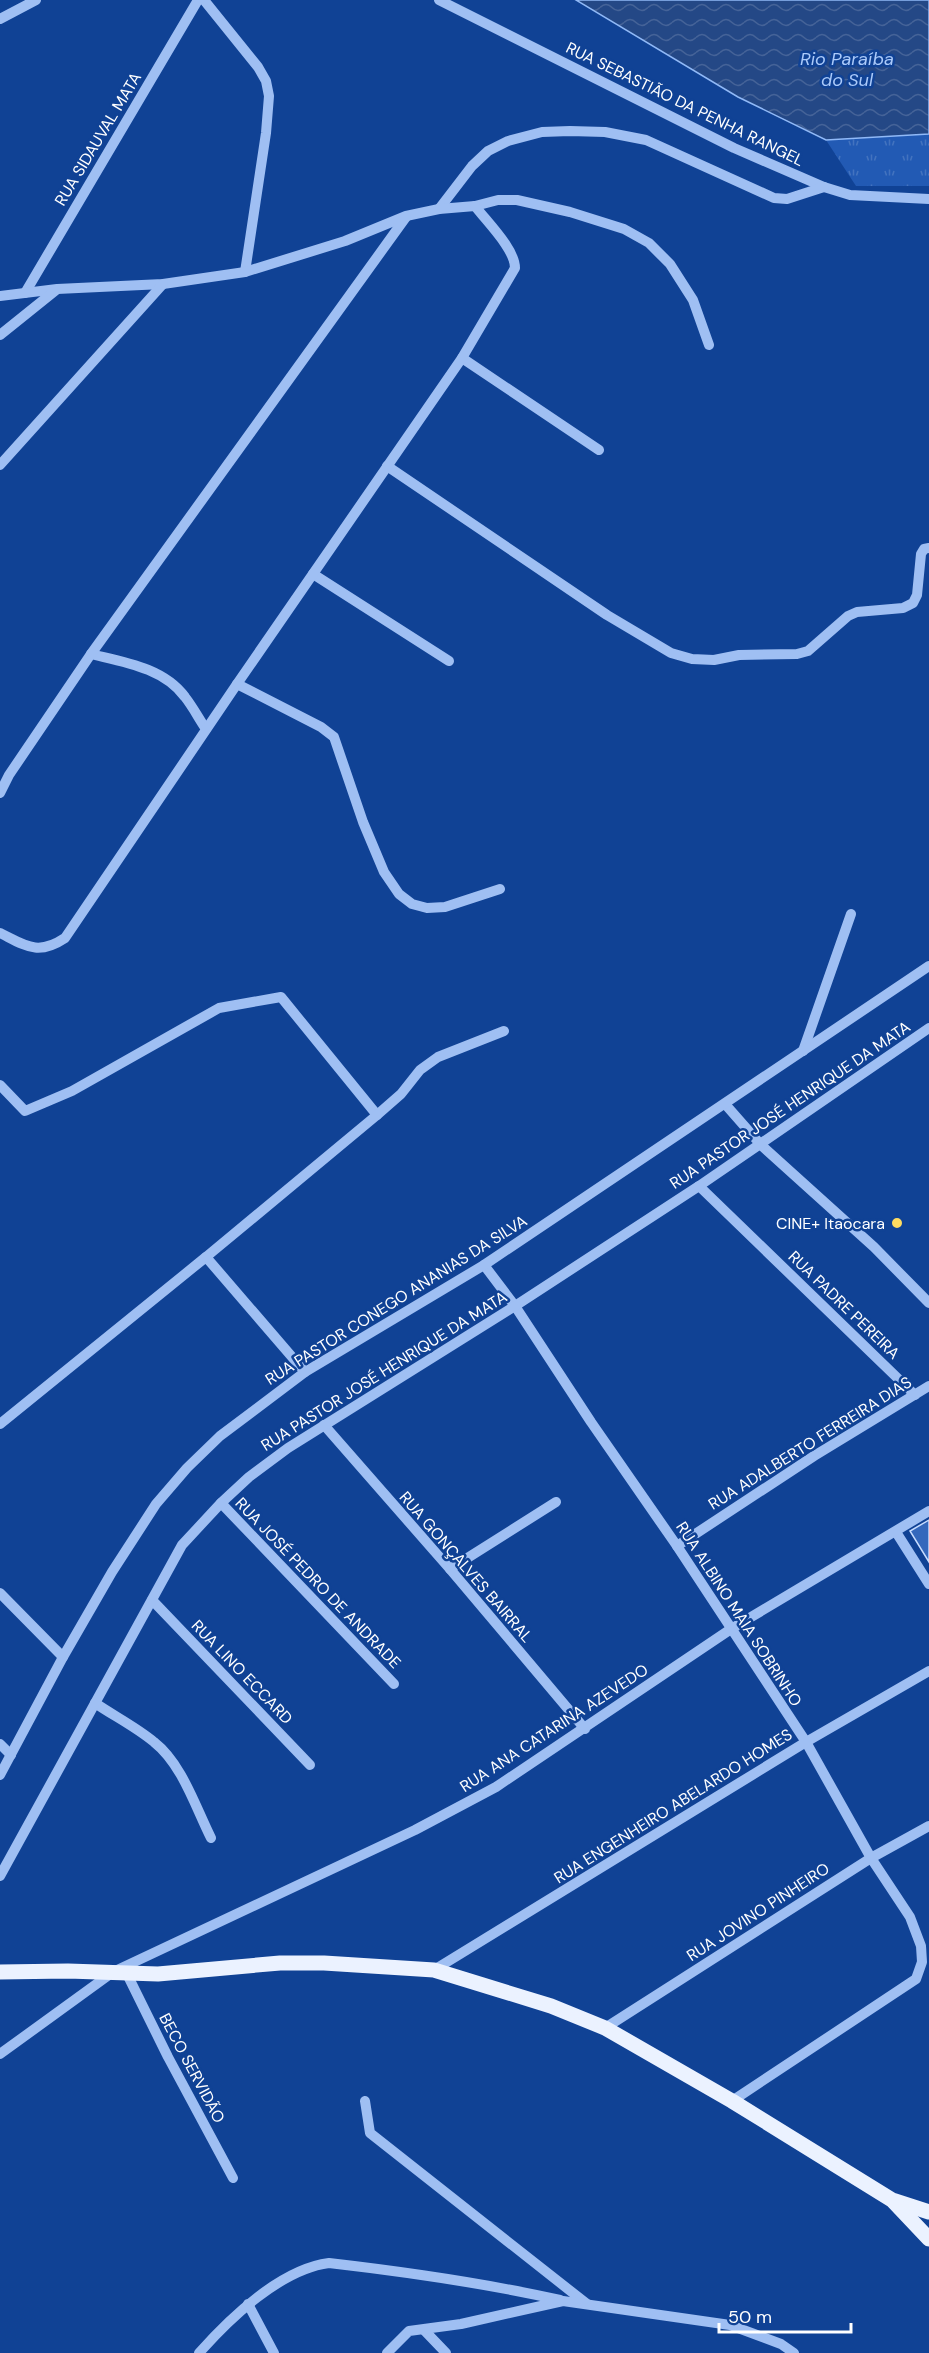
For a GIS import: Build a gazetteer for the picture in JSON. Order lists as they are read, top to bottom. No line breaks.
{"streets":{"street":["RUA SEBASTIÃO DA PENHA RANGEL","RUA SIDAUVAL MATA","RUA PASTOR JOSÉ HENRIQUE DA MATA","RUA PASTOR CONEGO ANANIAS DA SILVA","RUA PADRE PEREIRA","RUA ADALBERTO FERREIRA DIAS","RUA GONÇALVES BAIRRAL","RUA JOSÉ PEDRO DE ANDRADE","RUA ALBINO MAIA SOBRINHO","RUA LINO ECCARD","RUA ANA CATARINA AZEVEDO","RUA ENGENHEIRO ABELARDO HOMES","RUA JOVINO PINHEIRO","BECO SERVIDÃO"]},"crossings":[["RUA PASTOR JOSÉ HENRIQUE DA MATA","RUA PADRE PEREIRA"],["RUA PASTOR JOSÉ HENRIQUE DA MATA","RUA GONÇALVES BAIRRAL"],["RUA PASTOR JOSÉ HENRIQUE DA MATA","RUA JOSÉ PEDRO DE ANDRADE"],["RUA PASTOR JOSÉ HENRIQUE DA MATA","RUA ALBINO MAIA SOBRINHO"],["RUA PASTOR JOSÉ HENRIQUE DA MATA","RUA LINO ECCARD"],["RUA PASTOR CONEGO ANANIAS DA SILVA","RUA ALBINO MAIA SOBRINHO"],["RUA PADRE PEREIRA","RUA ADALBERTO FERREIRA DIAS"],["RUA ADALBERTO FERREIRA DIAS","RUA ALBINO MAIA SOBRINHO"],["RUA GONÇALVES BAIRRAL","RUA ANA CATARINA AZEVEDO"],["RUA ALBINO MAIA SOBRINHO","RUA ANA CATARINA AZEVEDO"],["RUA ALBINO MAIA SOBRINHO","RUA ENGENHEIRO ABELARDO HOMES"],["RUA ALBINO MAIA SOBRINHO","RUA JOVINO PINHEIRO"],["RUA ANA CATARINA AZEVEDO","BECO SERVIDÃO"]],"water":["Rio Paraíba do Sul"],"places":["CINE+ Itaocara"],"scale_bar":"50 m"}
